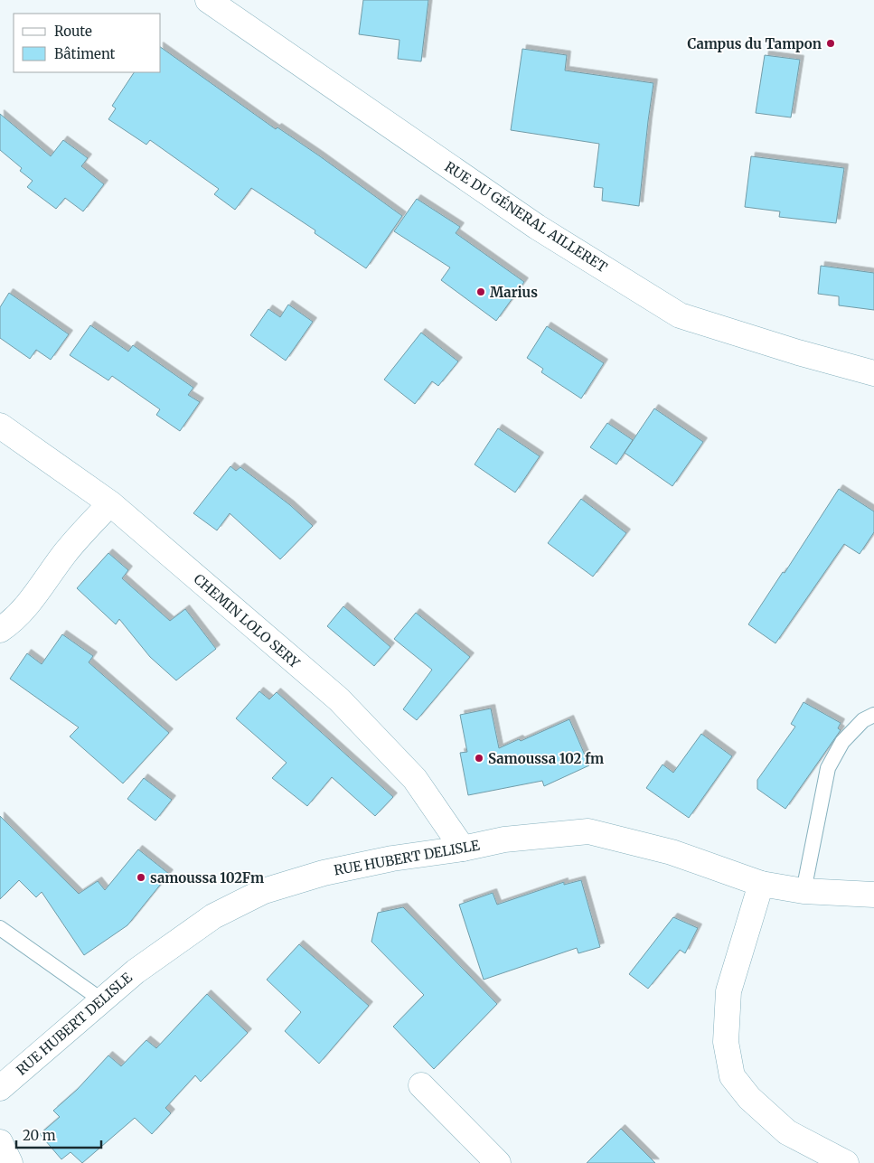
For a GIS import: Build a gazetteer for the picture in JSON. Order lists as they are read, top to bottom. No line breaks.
{"streets":{"street":["RUE DU GÉNERAL AILLERET","CHEMIN LOLO SERY","RUE HUBERT DELISLE"]},"crossings":[["CHEMIN LOLO SERY","RUE HUBERT DELISLE"]],"places":["Campus du Tampon","Marius","Samoussa 102 fm","samoussa 102Fm"],"legend":["Route","Bâtiment"],"scale_bar":"20 m"}
